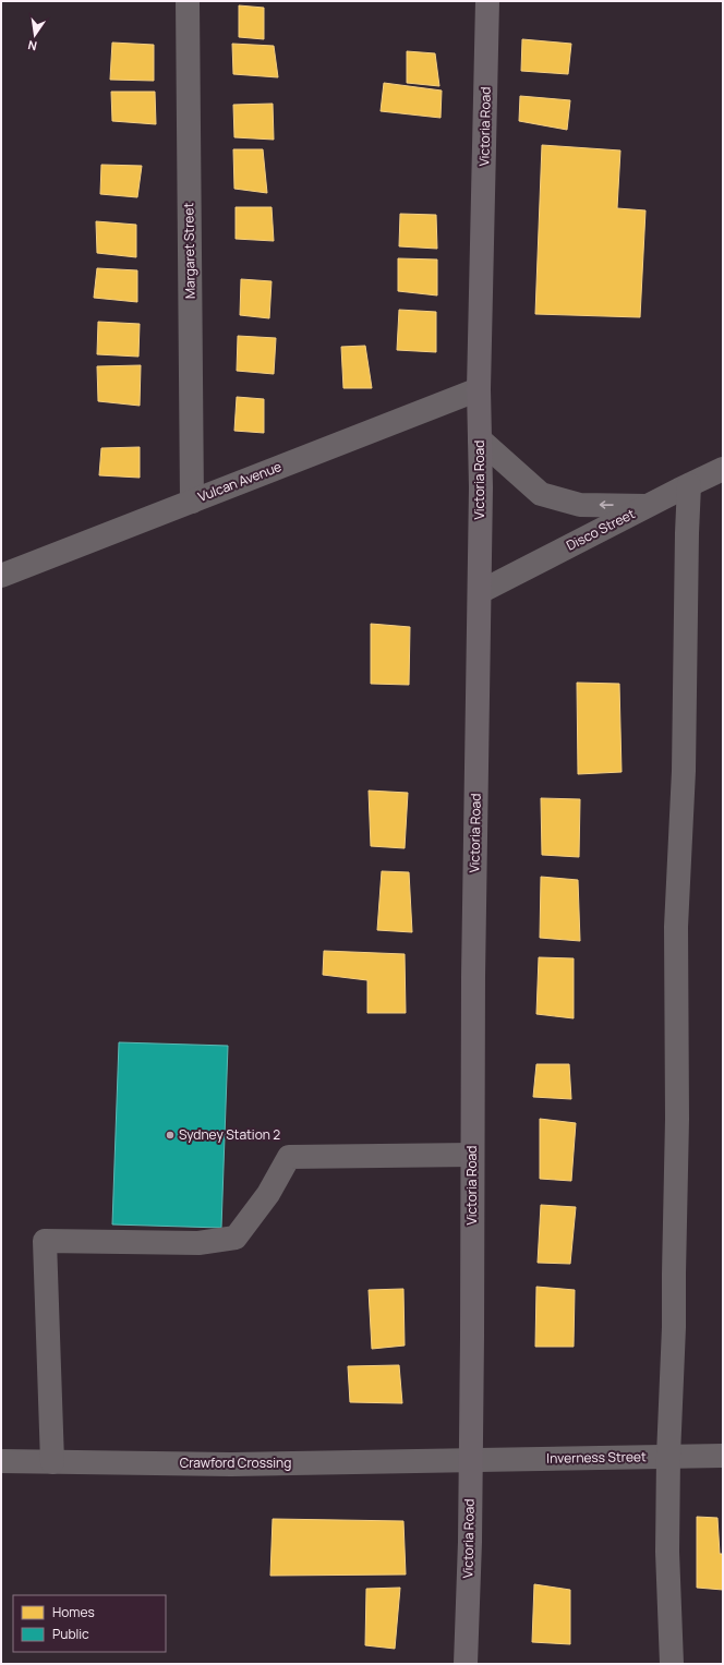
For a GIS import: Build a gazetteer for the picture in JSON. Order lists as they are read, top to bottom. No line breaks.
{"streets":{"main road":["Victoria Road"],"street":["Margaret Street","Vulcan Avenue","Disco Street","Inverness Street","Crawford Crossing"]},"crossings":[["Victoria Road","Vulcan Avenue"],["Victoria Road","Disco Street"],["Victoria Road","Inverness Street"],["Victoria Road","Crawford Crossing"],["Margaret Street","Vulcan Avenue"],["Inverness Street","Crawford Crossing"]],"places":["Sydney Station 2"],"legend":["Homes","Public"],"north":"bottom"}
